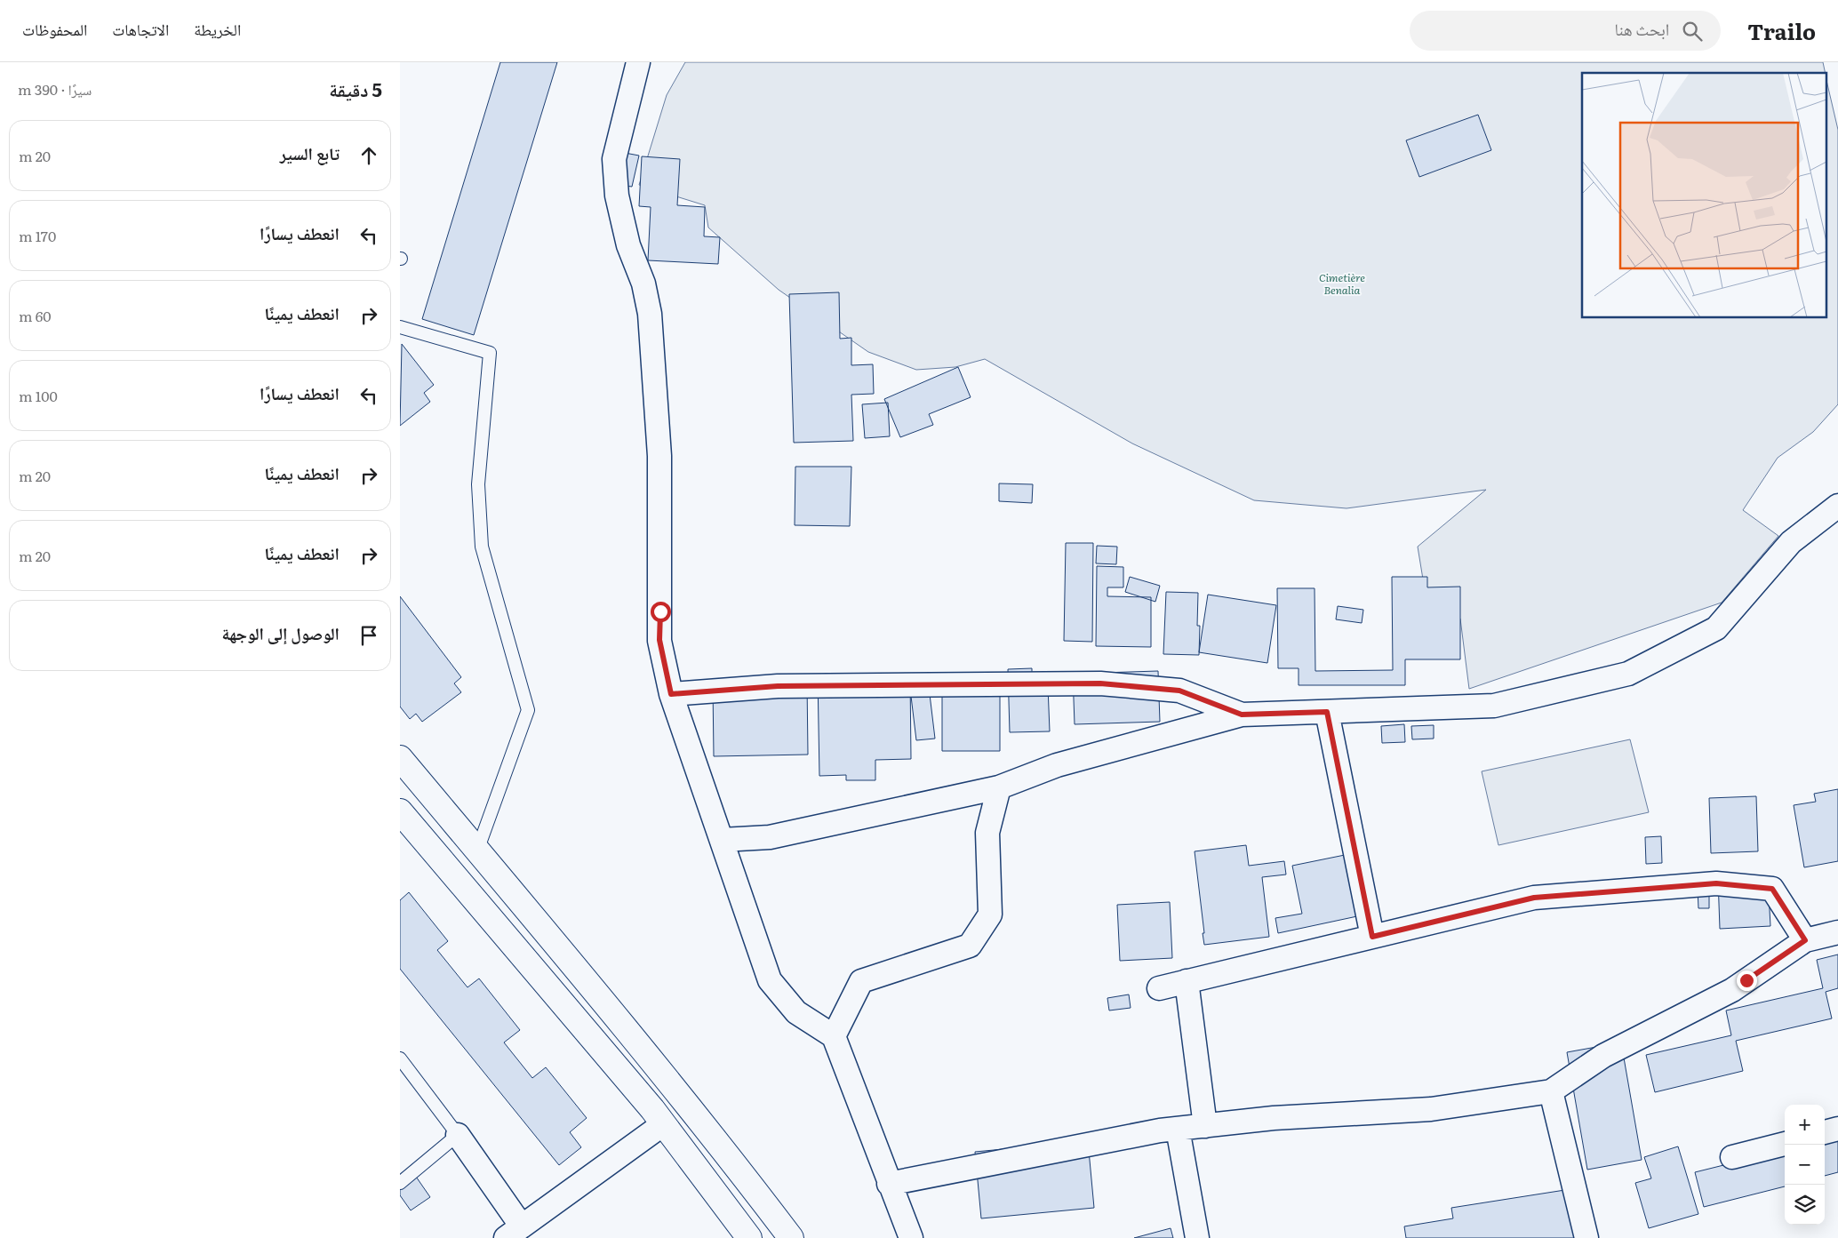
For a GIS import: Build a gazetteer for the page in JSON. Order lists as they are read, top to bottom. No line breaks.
{"parks":["Cimetière Benalia"],"page":{"header":"Trailo","search":"ابحث هنا","nav":["الخريطة","الاتجاهات","المحفوظات"],"heading":["5 دقيقة","سيرًا · 390 m"],"list":[["تابع السير","20 m"],["انعطف يسارًا","170 m"],["انعطف يمينًا","60 m"],["انعطف يسارًا","100 m"],["انعطف يمينًا","20 m"],["انعطف يمينًا","20 m"],"الوصول إلى الوجهة"],"map_buttons":["+","−"]}}
